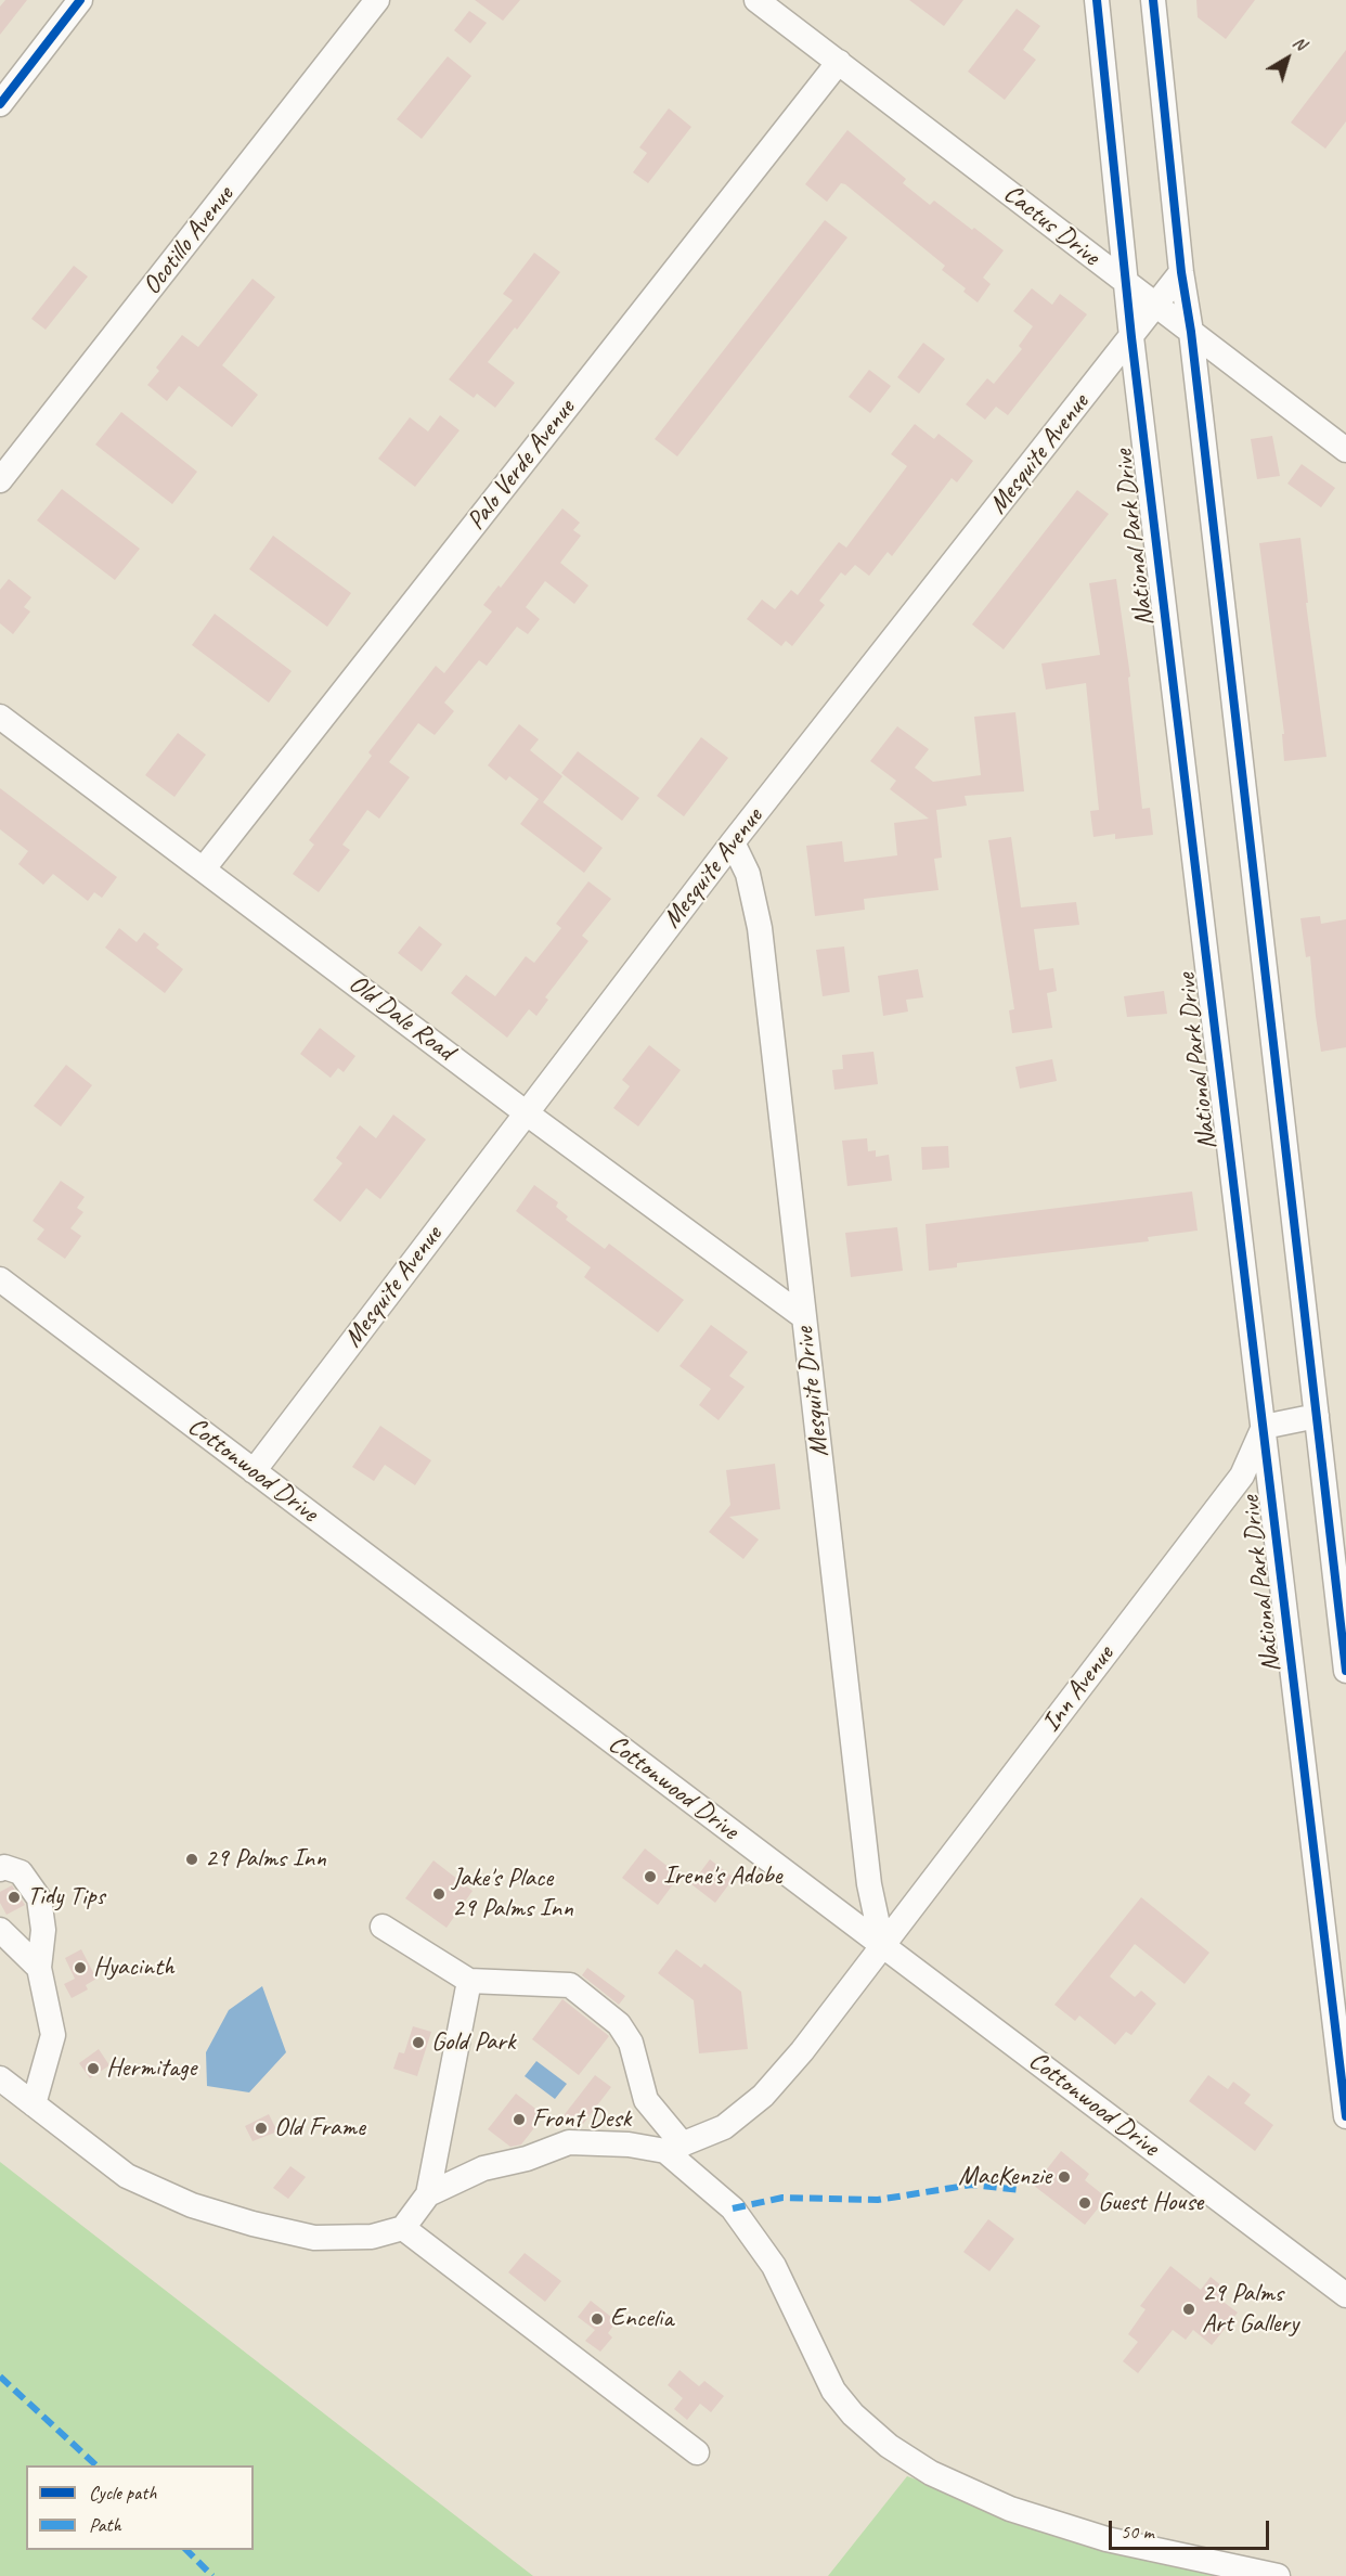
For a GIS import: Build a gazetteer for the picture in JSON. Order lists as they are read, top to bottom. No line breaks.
{"streets":{"street":["Cactus Drive","Ocotillo Avenue","Mesquite Avenue","Palo Verde Avenue","National Park Drive","Old Dale Road","Mesquite Drive","Cottonwood Drive","Inn Avenue"]},"crossings":[["Cactus Drive","Mesquite Avenue"],["Cactus Drive","Palo Verde Avenue"],["Cactus Drive","National Park Drive"],["Mesquite Avenue","National Park Drive"],["Mesquite Avenue","Old Dale Road"],["Mesquite Avenue","Mesquite Drive"],["Mesquite Avenue","Cottonwood Drive"],["Palo Verde Avenue","Old Dale Road"],["National Park Drive","Inn Avenue"],["Old Dale Road","Mesquite Drive"],["Mesquite Drive","Cottonwood Drive"],["Mesquite Drive","Inn Avenue"],["Cottonwood Drive","Inn Avenue"]],"places":["29 Palms Inn","Irene's Adobe","Jake's Place 29 Palms Inn","Tidy Tips","Hyacinth","Gold Park","Hermitage","Front Desk","Old Frame","MacKenzie","Guest House","29 Palms Art Gallery","Encelia"],"legend":["Cycle path","Path"],"scale_bar":"50 m","north":"top right"}
